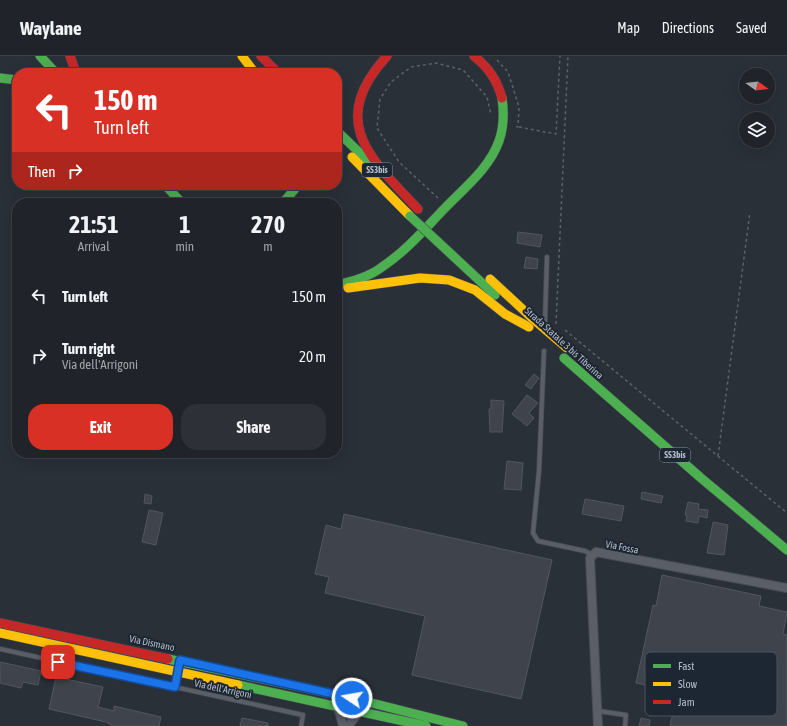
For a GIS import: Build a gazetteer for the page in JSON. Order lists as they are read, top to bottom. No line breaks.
{"streets":{"main road":["SS3bis","Strada Statale 3 bis Tiberina","Via Dismano"],"street":["Via Fossa"],"lane":["Via dell'Arrigoni"]},"legend":["Fast","Slow","Jam"],"north":"right","page":{"header":"Waylane","nav":["Map","Directions","Saved"],"turn":["150 m","Turn left"],"then":"Then","eta":["21:51","Arrival","1","min","270","m"],"list":[{"name":"Turn left","value":"150 m"},{"name":"Turn right","note":"Via dell'Arrigoni","value":"20 m"}],"buttons":["Exit","Share"]}}
